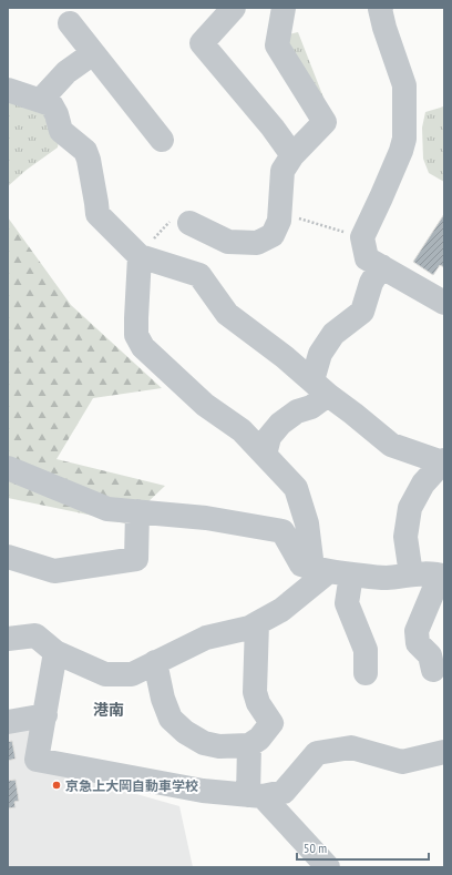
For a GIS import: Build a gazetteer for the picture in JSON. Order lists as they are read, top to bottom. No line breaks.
{"districts":["港南"],"places":["京急上大岡自動車学校"],"scale_bar":"50 m"}
